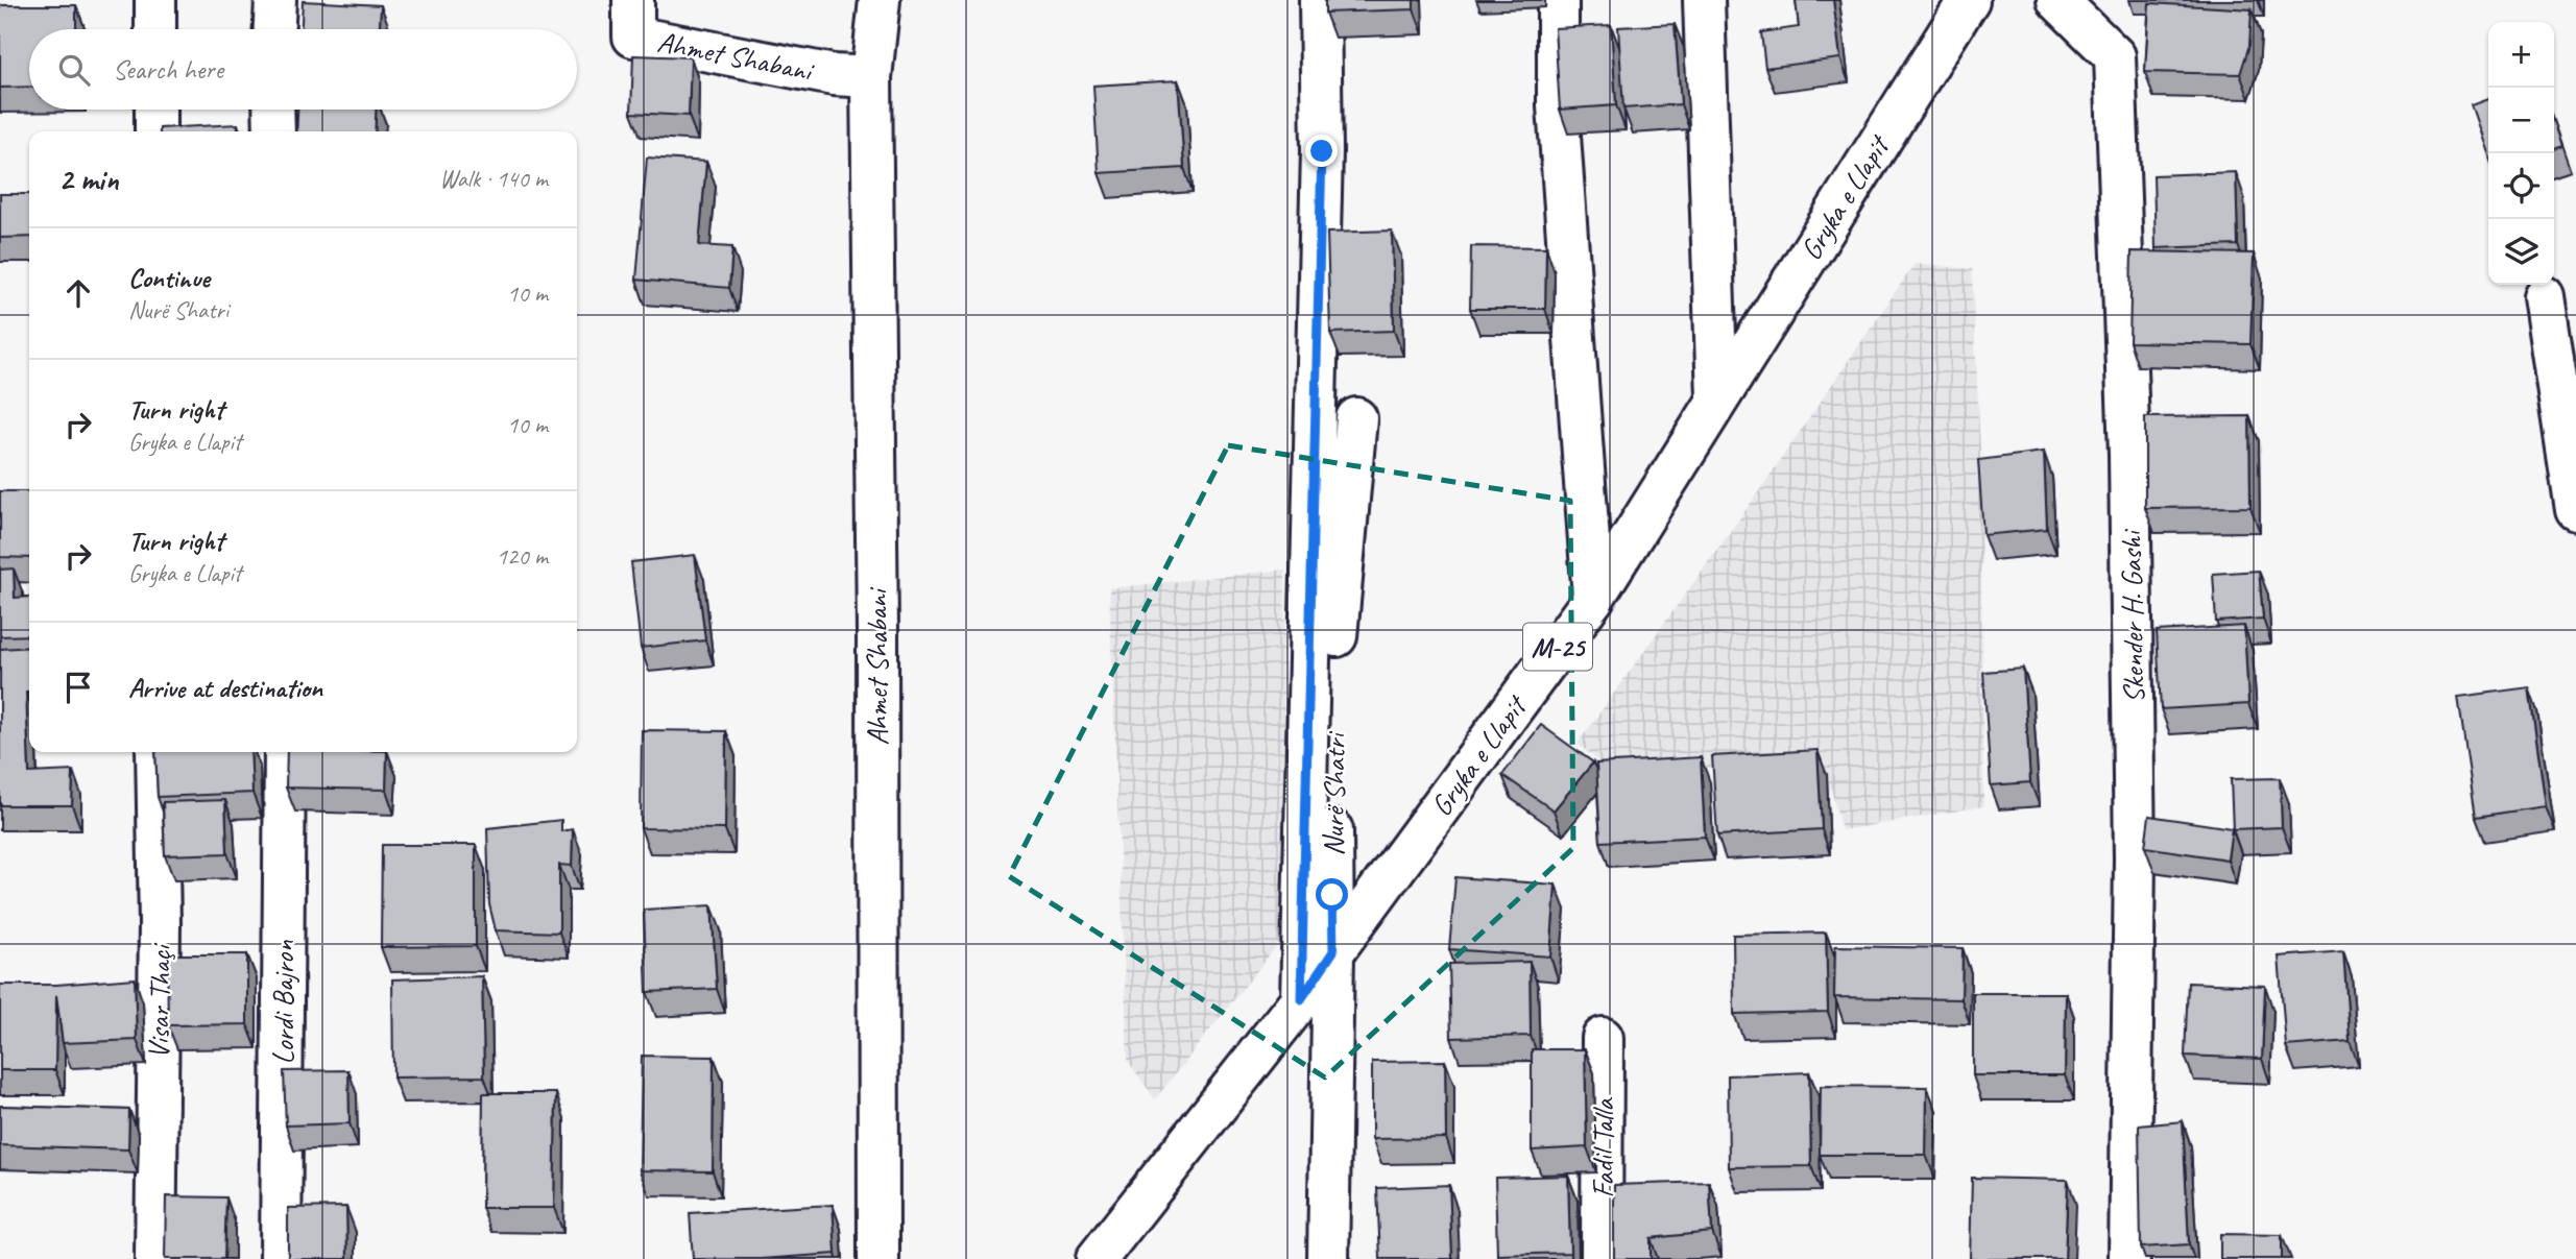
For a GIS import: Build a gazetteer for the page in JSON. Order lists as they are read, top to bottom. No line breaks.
{"streets":{"street":["Ahmet Shabani","Gryka e Llapit","Skender H. Gashi","M-25","Nurë Shatri","Visar Thaçi","Lordi Bajron","Fadil Talla"]},"crossings":[["Gryka e Llapit","Nurë Shatri"]],"page":{"map_buttons":["+","−"],"search":"Search here","heading":["2 min","Walk · 140 m"],"list":[["Continue","Nurë Shatri","10 m"],["Turn right","Gryka e Llapit","10 m"],["Turn right","Gryka e Llapit","120 m"],"Arrive at destination"]}}
